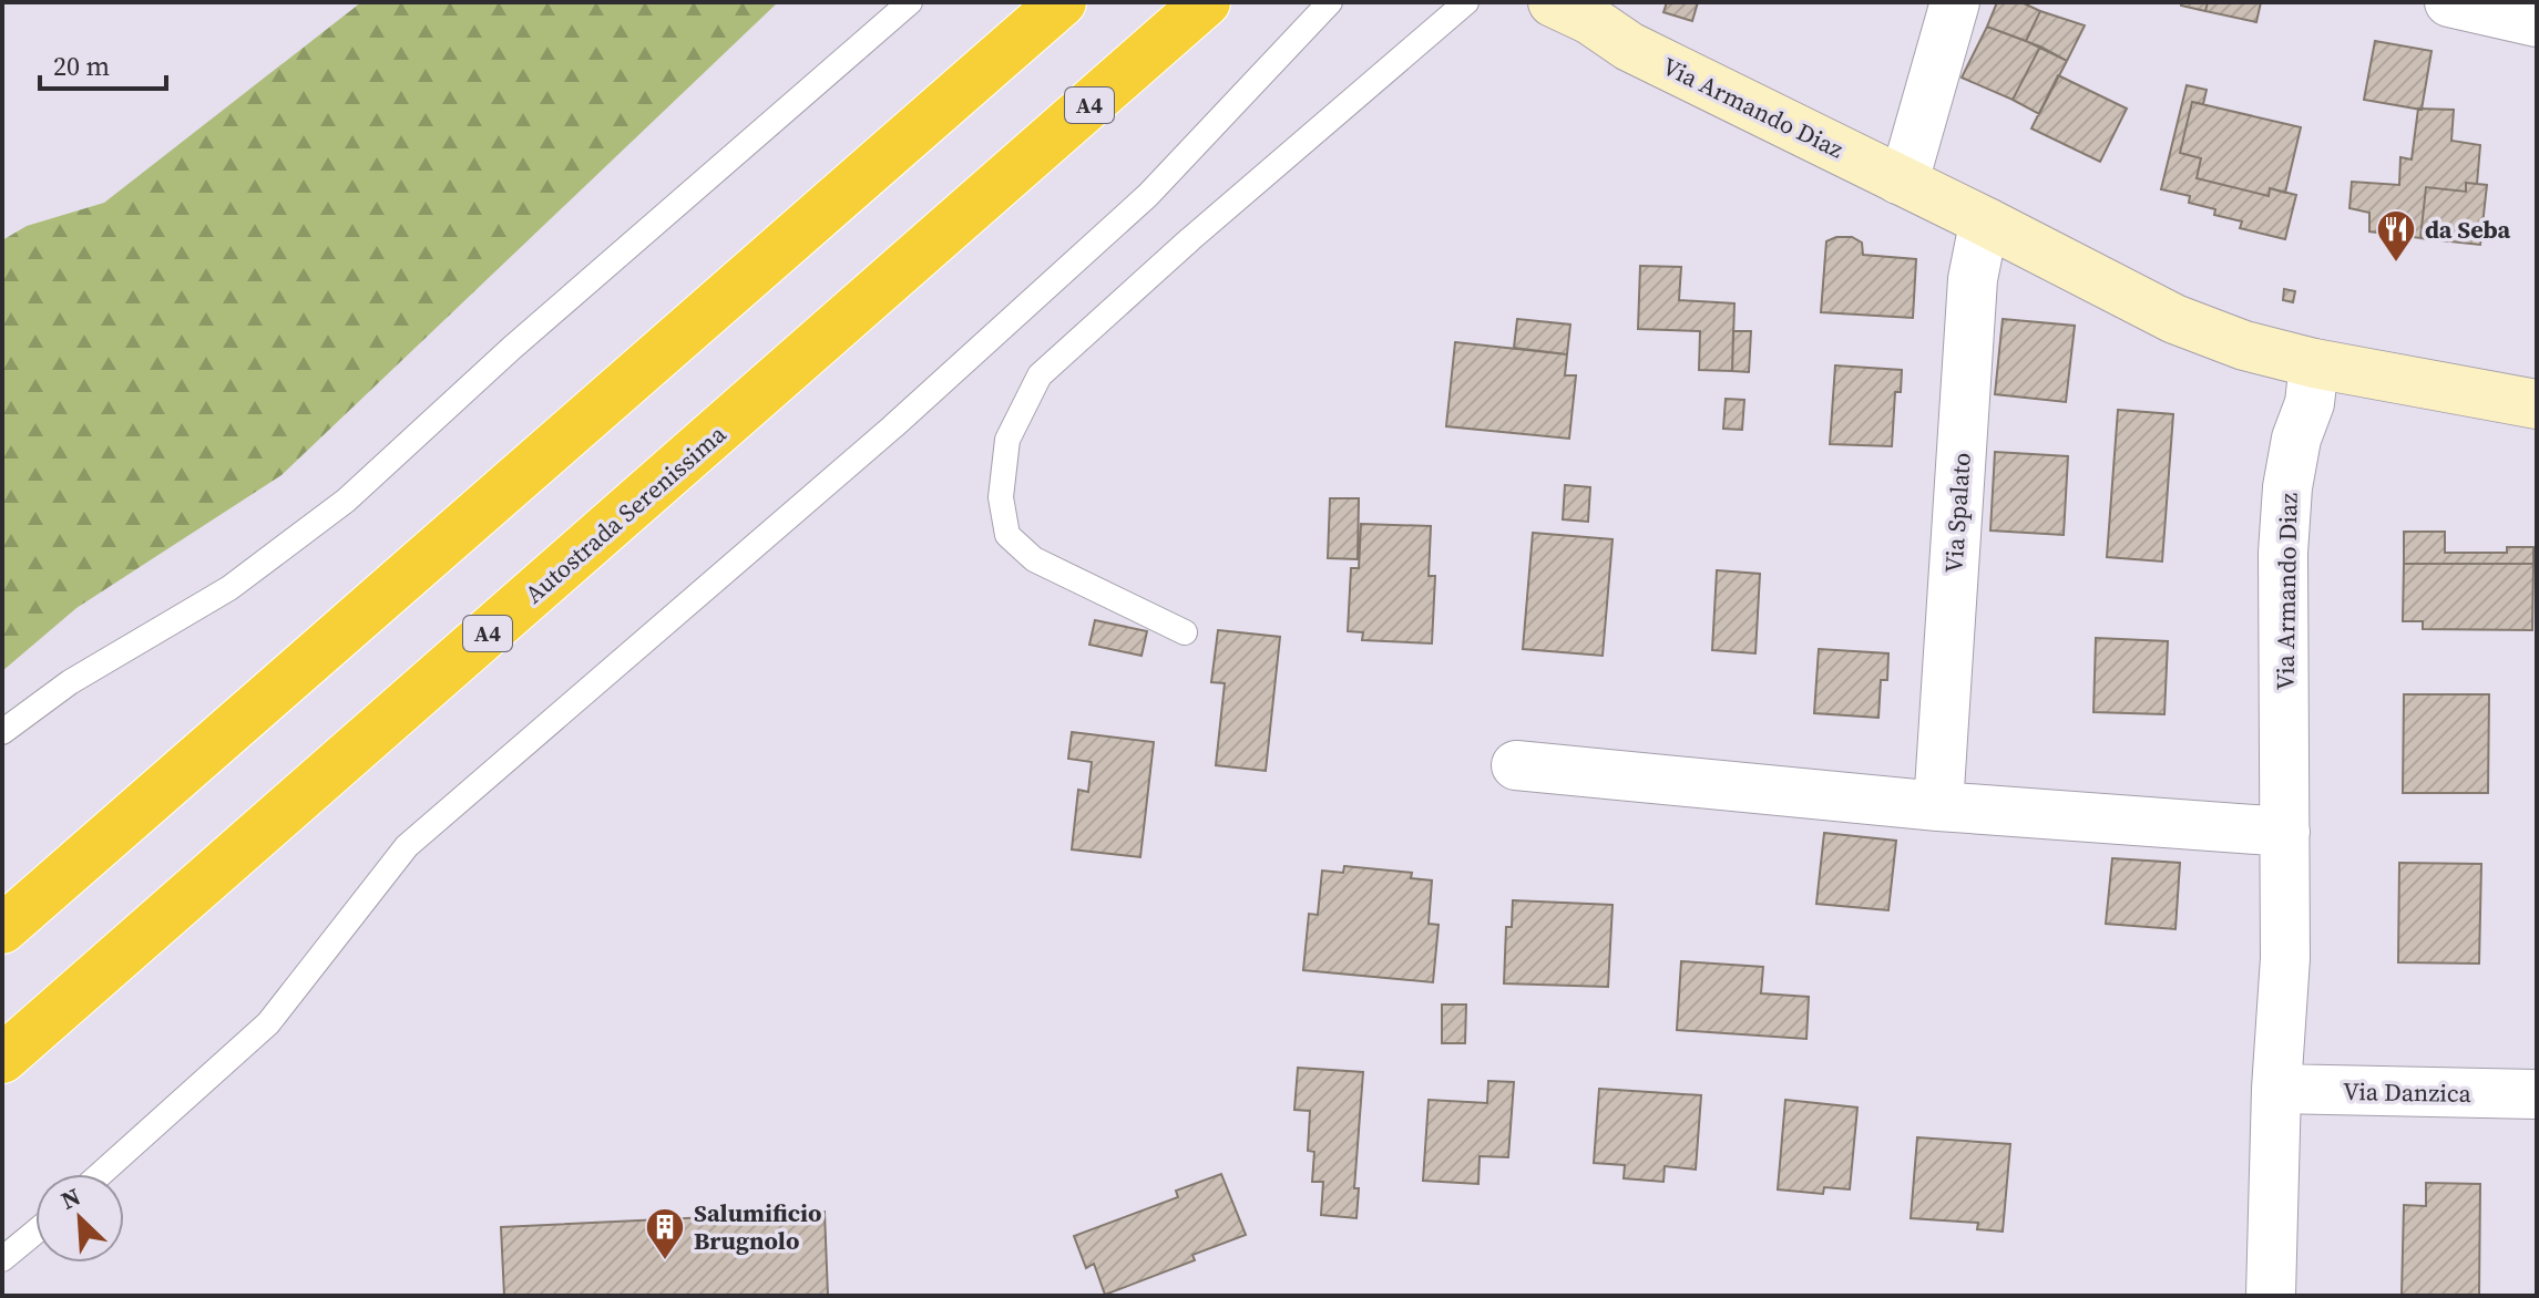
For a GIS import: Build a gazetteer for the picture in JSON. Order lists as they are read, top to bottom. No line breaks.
{"streets":{"highway":["A4","Autostrada Serenissima"],"street":["Via Armando Diaz","Via Spalato","Via Danzica"]},"crossings":[["Via Armando Diaz","Via Spalato"],["Via Armando Diaz","Via Danzica"]],"places":{"restaurant":["da Seba"],"building":["Salumificio Brugnolo"]},"scale_bar":"20 m","north":"top left"}
